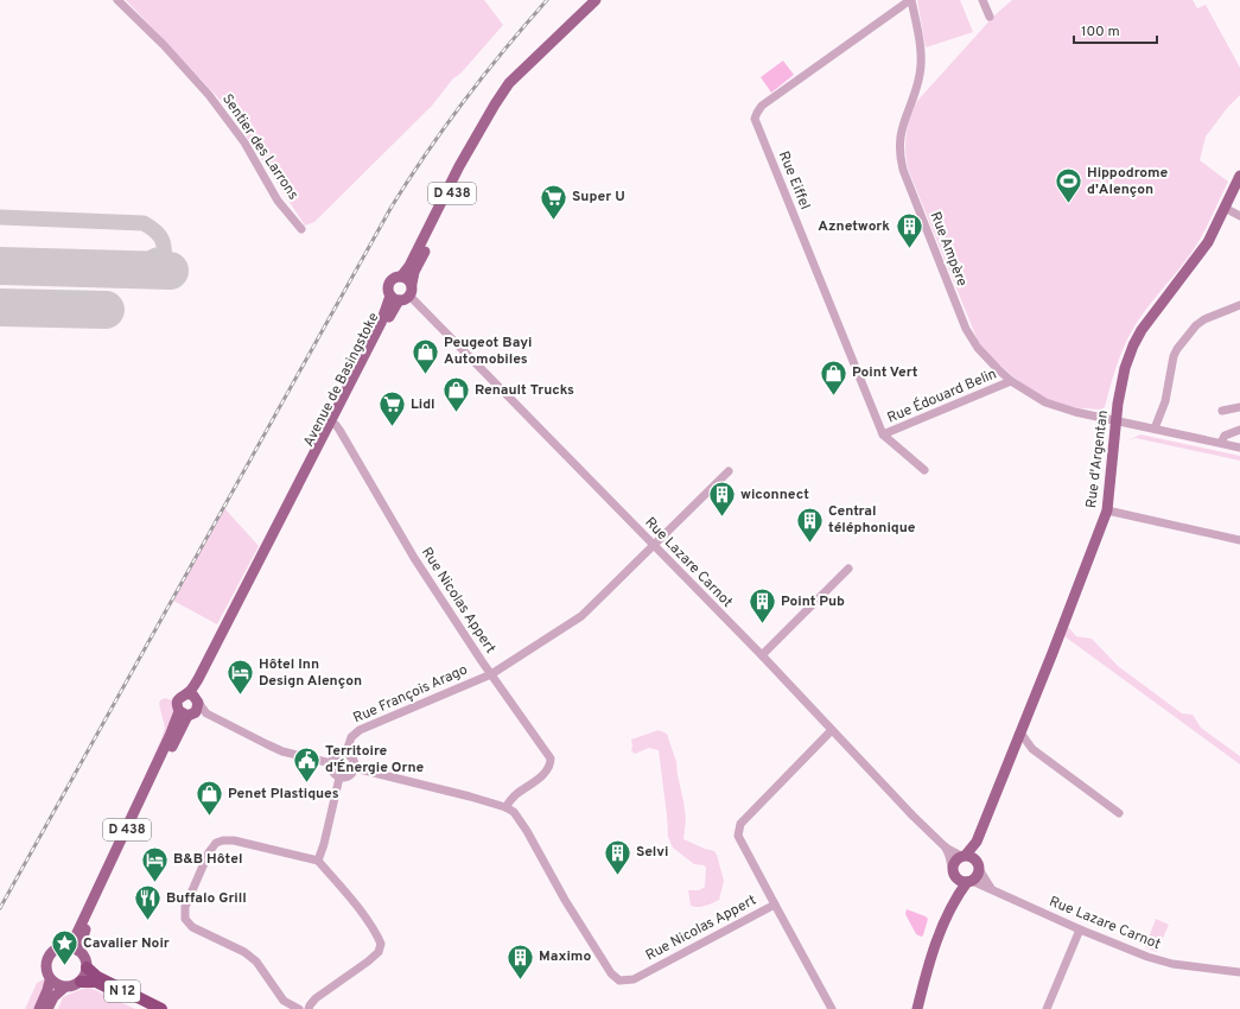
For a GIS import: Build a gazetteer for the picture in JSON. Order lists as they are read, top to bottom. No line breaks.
{"streets":{"highway":["N 12"],"main road":["D 438","Avenue de Basingstoke","Rue d'Argentan"],"street":["Sentier des Larrons","Rue Eiffel","Rue Ampère","Rue Édouard Belin","Rue Lazare Carnot","Rue Nicolas Appert","Rue François Arago"]},"crossings":[["Rue Eiffel","Rue Ampère"],["Rue Eiffel","Rue Édouard Belin"],["D 438","Avenue de Basingstoke"],["D 438","Rue Lazare Carnot"],["D 438","N 12"],["Rue Ampère","Rue Édouard Belin"],["Rue Ampère","Rue d'Argentan"],["Avenue de Basingstoke","Rue Lazare Carnot"],["Avenue de Basingstoke","Rue Nicolas Appert"],["Rue d'Argentan","Rue Lazare Carnot"],["Rue Lazare Carnot","Rue Nicolas Appert"],["Rue Lazare Carnot","Rue François Arago"],["Rue Nicolas Appert","Rue François Arago"]],"places":{"sports":["Hippodrome d'Alençon"],"supermarket":["Super U","Lidl"],"building":["Aznetwork","wiconnect","Central téléphonique","Point Pub","Selvi","Maximo"],"shop":["Peugeot Bayi Automobiles","Point Vert","Renault Trucks","Penet Plastiques"],"hotel":["Hôtel Inn Design Alençon","B&B Hôtel"],"public building":["Territoire d'Énergie Orne"],"restaurant":["Buffalo Grill"],"place":["Cavalier Noir"]},"scale_bar":"100 m"}
